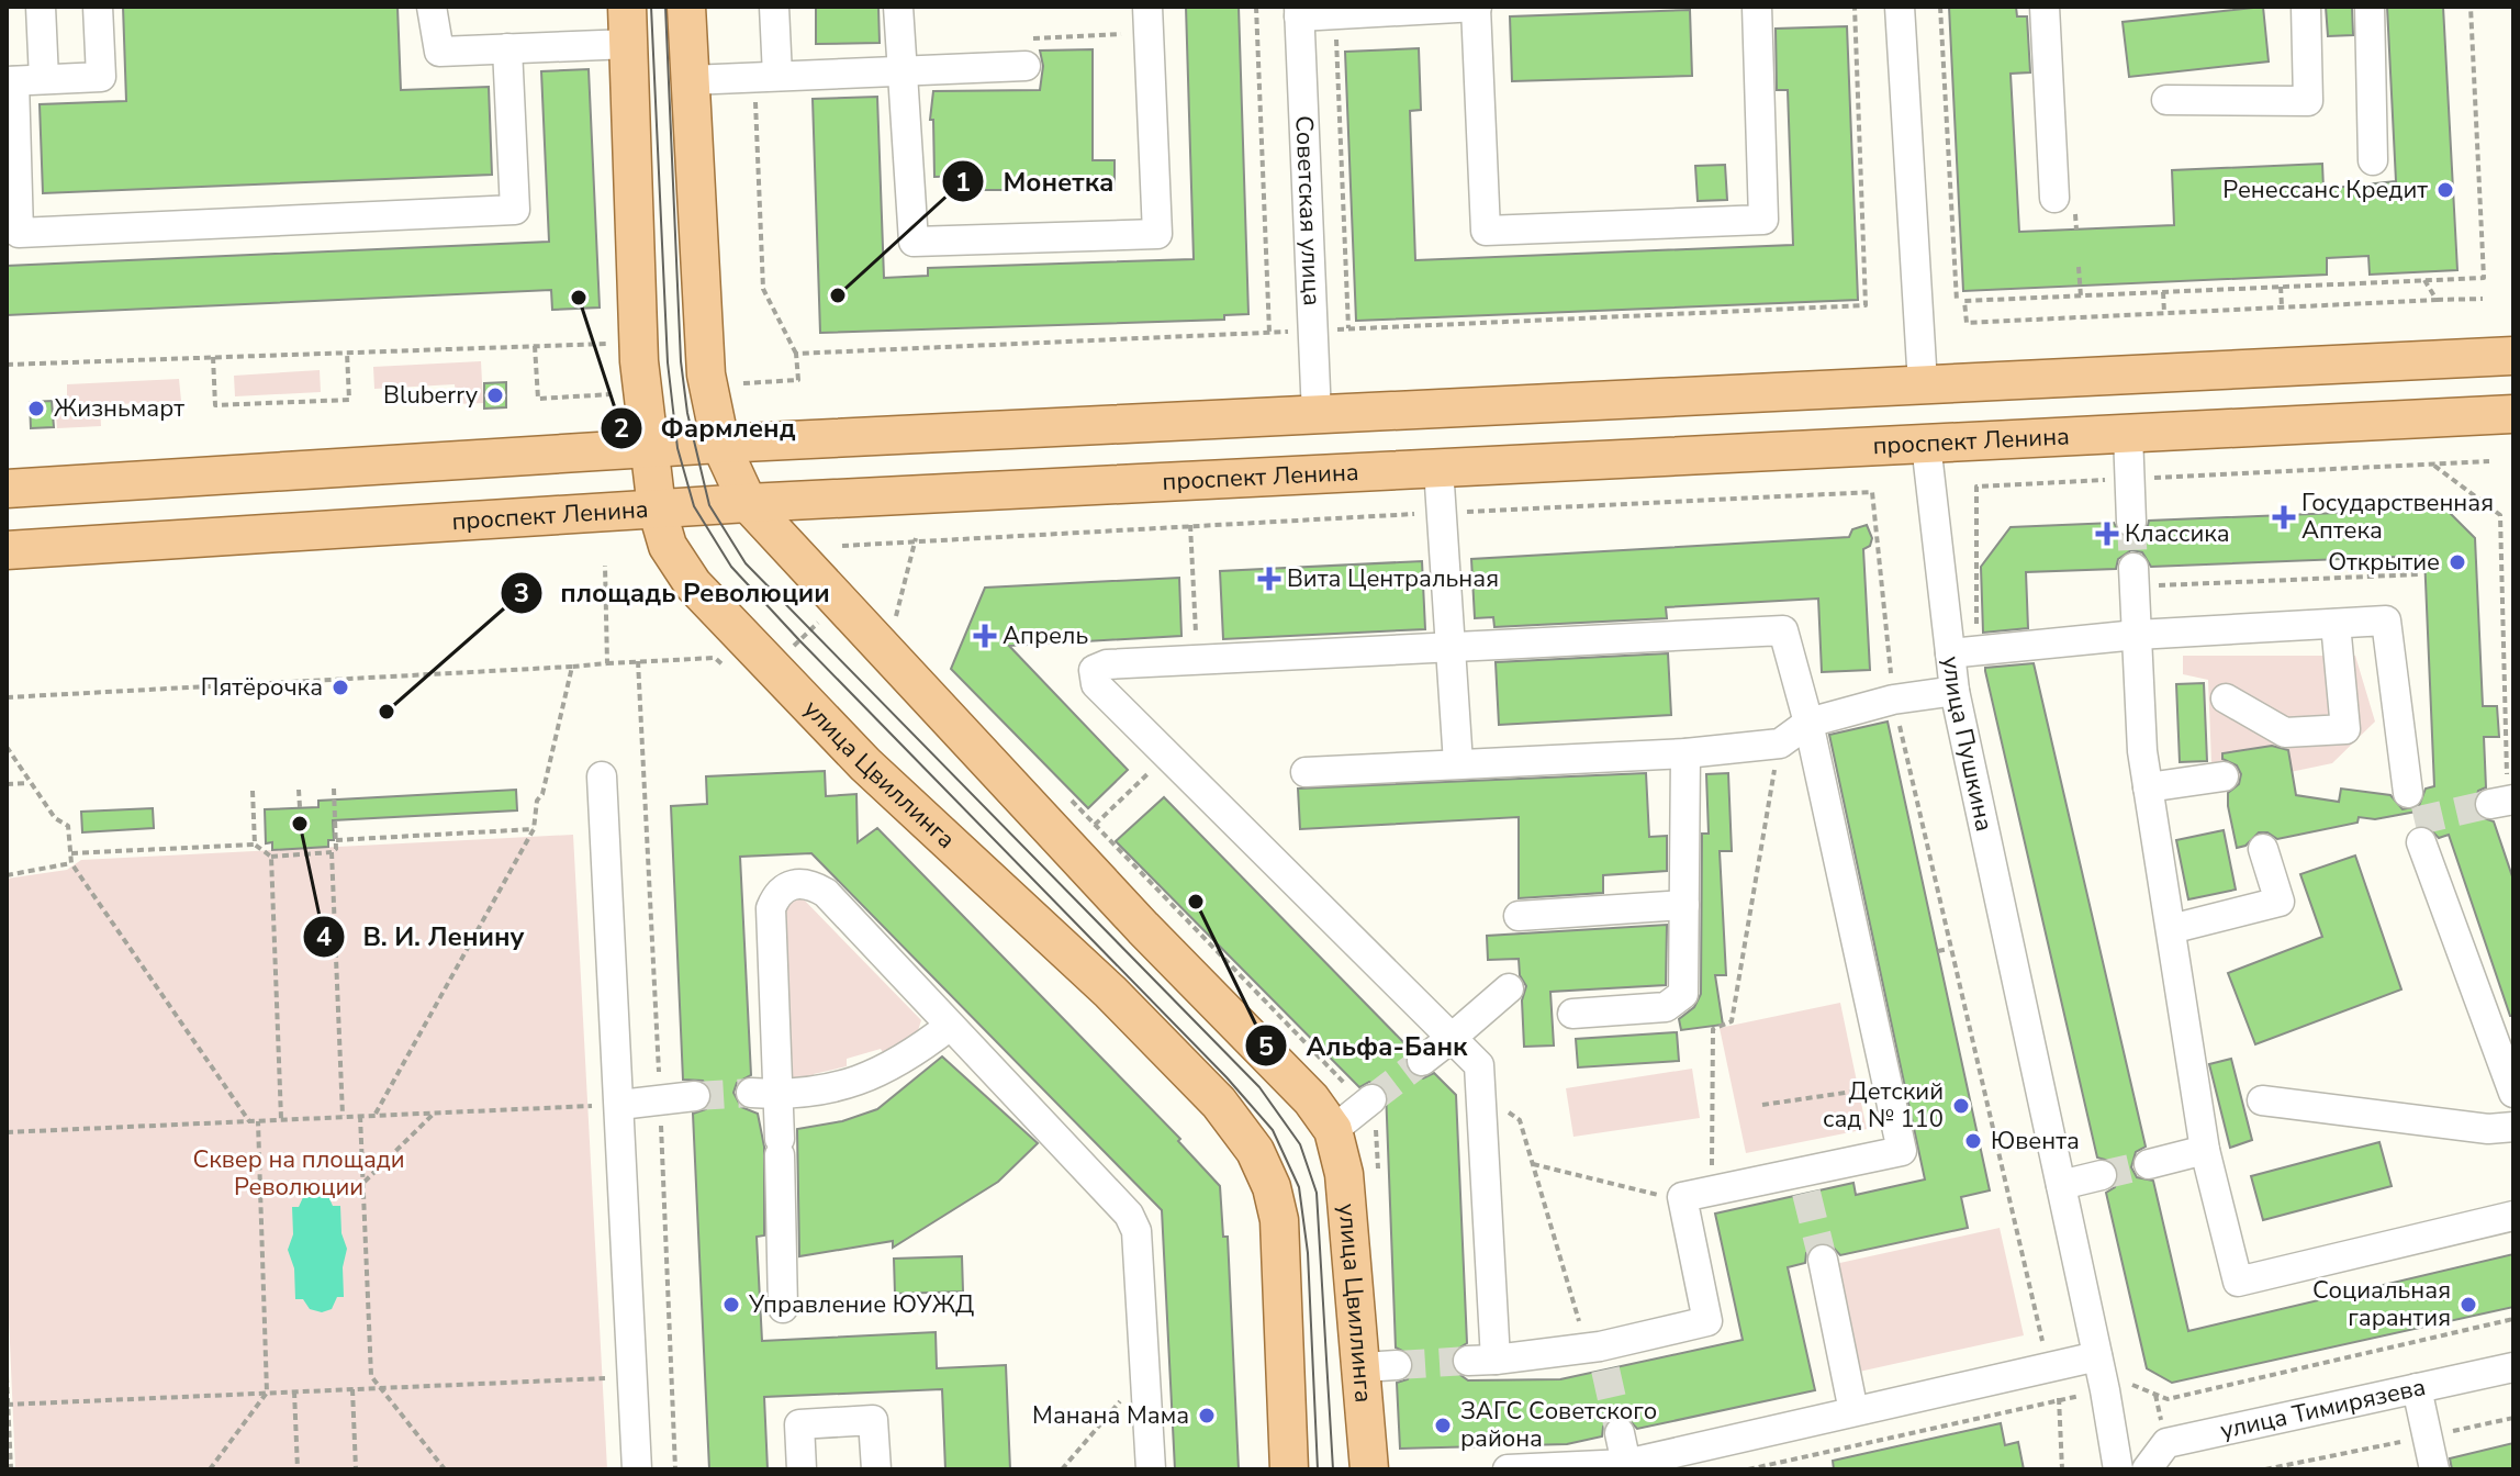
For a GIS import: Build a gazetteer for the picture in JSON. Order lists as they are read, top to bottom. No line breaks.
{"streets":{"main road":["проспект Ленина","улица Пушкина","улица Цвиллинга"],"street":["Советская улица","улица Тимирязева"]},"crossings":[["проспект Ленина","улица Пушкина"],["проспект Ленина","улица Цвиллинга"]],"parks":["Сквер на площади Революции"],"places":{"other":["Ренессанс Кредит","Монетка","Фармленд","Bluberry","Жизньмарт","Открытие","Пятёрочка","площадь Революции","В. И. Ленину","Альфа-Банк","Детский сад № 110","Ювента","Управление ЮУЖД","Социальная гарантия","Манана Мама","ЗАГС Советского района"],"health":["Государственная Аптека","Классика","Вита Центральная","Апрель"]}}
